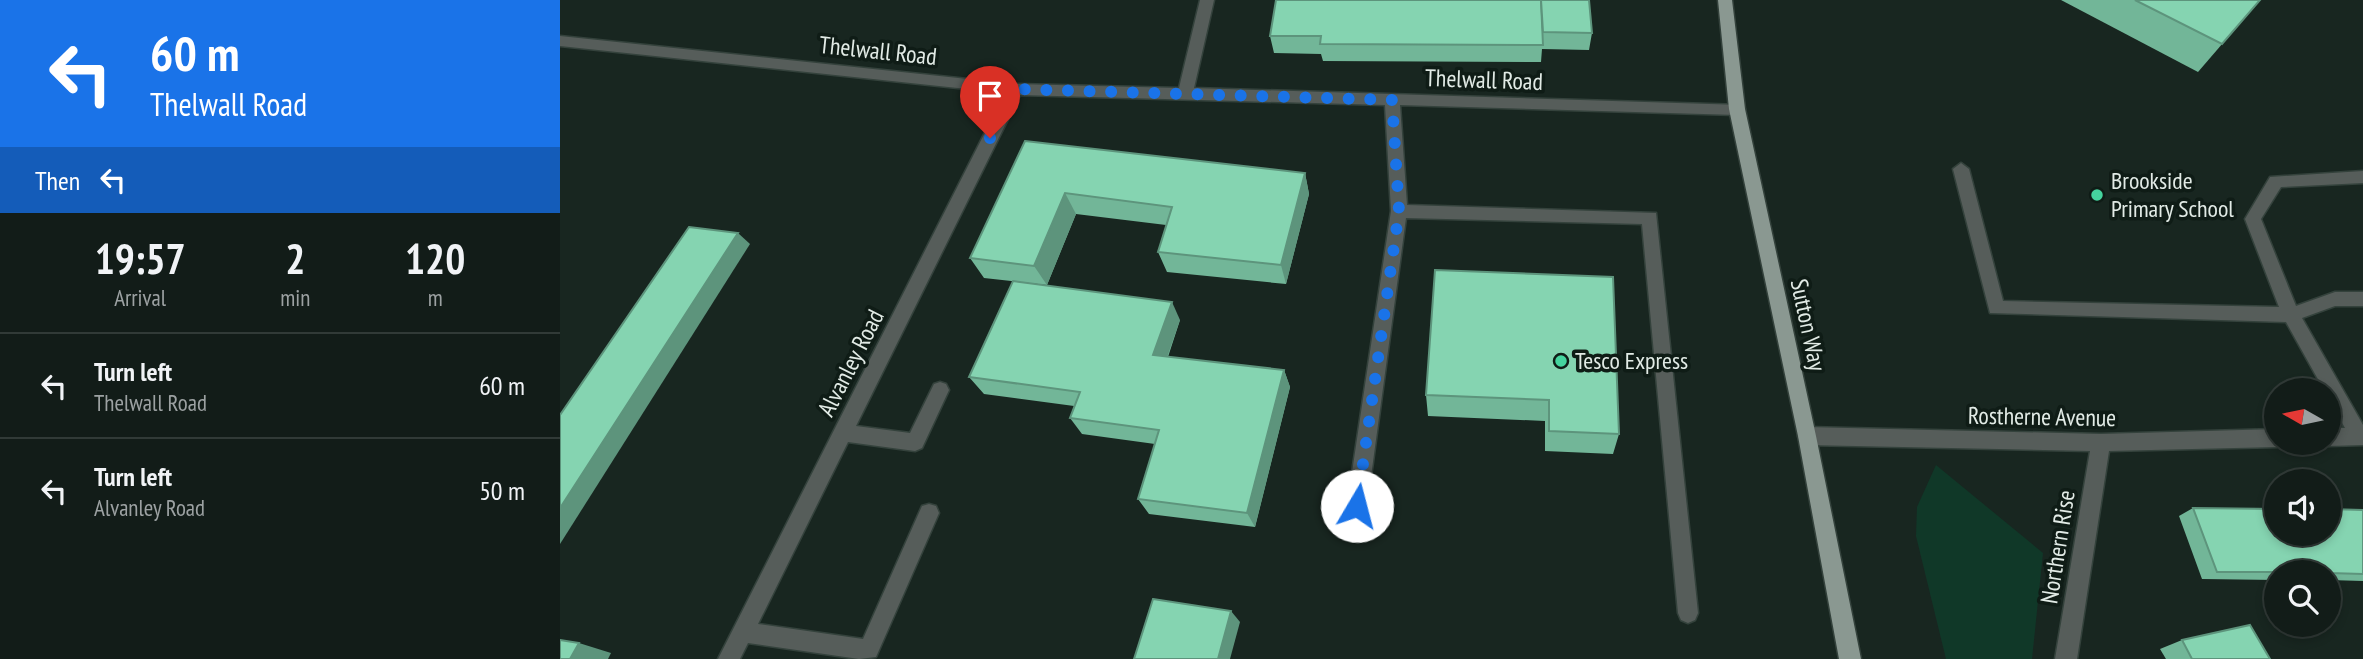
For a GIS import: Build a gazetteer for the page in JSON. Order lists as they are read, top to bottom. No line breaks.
{"streets":{"main road":["Sutton Way"],"street":["Thelwall Road","Alvanley Road","Rostherne Avenue","Northern Rise"]},"crossings":[["Thelwall Road","Sutton Way"],["Thelwall Road","Alvanley Road"],["Sutton Way","Rostherne Avenue"],["Rostherne Avenue","Northern Rise"]],"places":["Brookside Primary School","Tesco Express"],"north":"left","page":{"turn":["60 m","Thelwall Road"],"then":"Then","eta":["19:57","Arrival","2","min","120","m"],"list":[{"name":"Turn left","note":"Thelwall Road","value":"60 m"},{"name":"Turn left","note":"Alvanley Road","value":"50 m"}]}}
